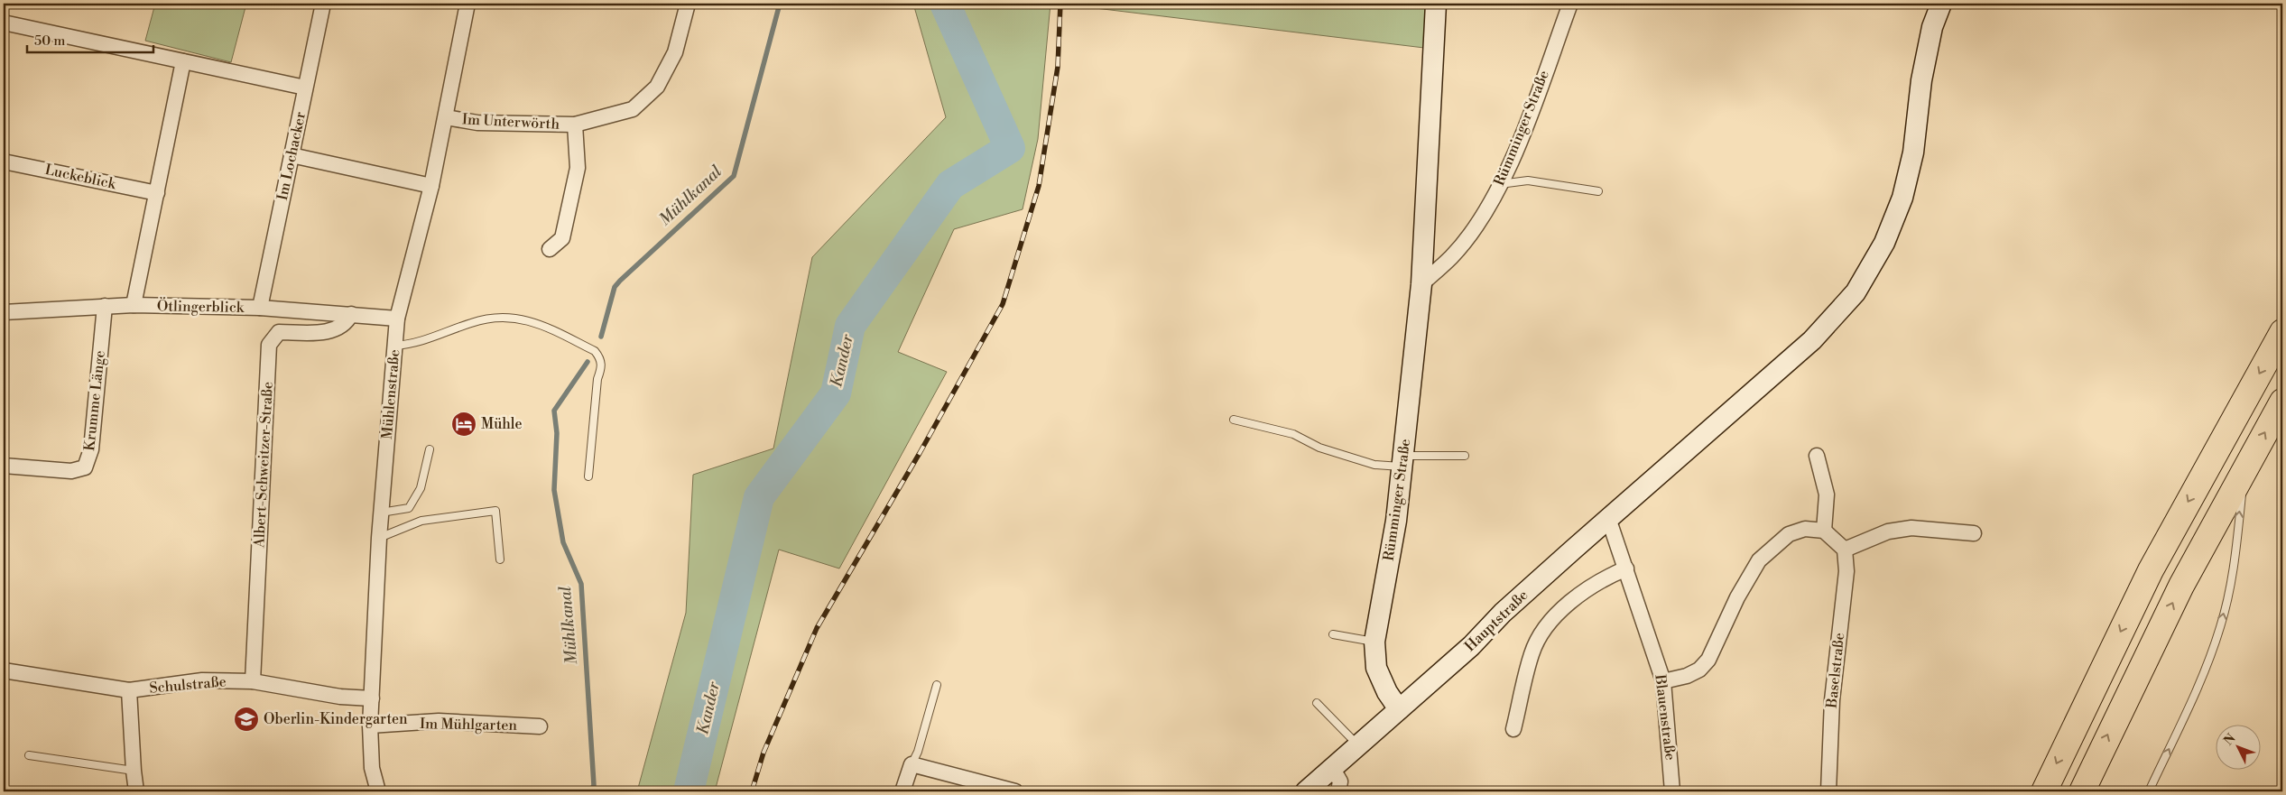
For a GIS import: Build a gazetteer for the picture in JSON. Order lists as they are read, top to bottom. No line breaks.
{"streets":{"street":["Im Unterwörth","Rümminger Straße","Im Lochacker","Luckeblick","Ötlingerblick","Mühlenstraße","Krumme Länge","Albert-Schweitzer-Straße","Hauptstraße","Baselstraße","Schulstraße","Blauenstraße","Im Mühlgarten"]},"crossings":[["Im Unterwörth","Mühlenstraße"],["Rümminger Straße","Hauptstraße"],["Im Lochacker","Ötlingerblick"],["Ötlingerblick","Mühlenstraße"],["Ötlingerblick","Krumme Länge"],["Ötlingerblick","Albert-Schweitzer-Straße"],["Mühlenstraße","Schulstraße"],["Mühlenstraße","Im Mühlgarten"],["Albert-Schweitzer-Straße","Schulstraße"],["Hauptstraße","Blauenstraße"]],"water":["Mühlkanal","Kander"],"places":{"hotel":["Mühle"],"school or university":["Oberlin-Kindergarten"]},"scale_bar":"50 m","north":"top left"}
